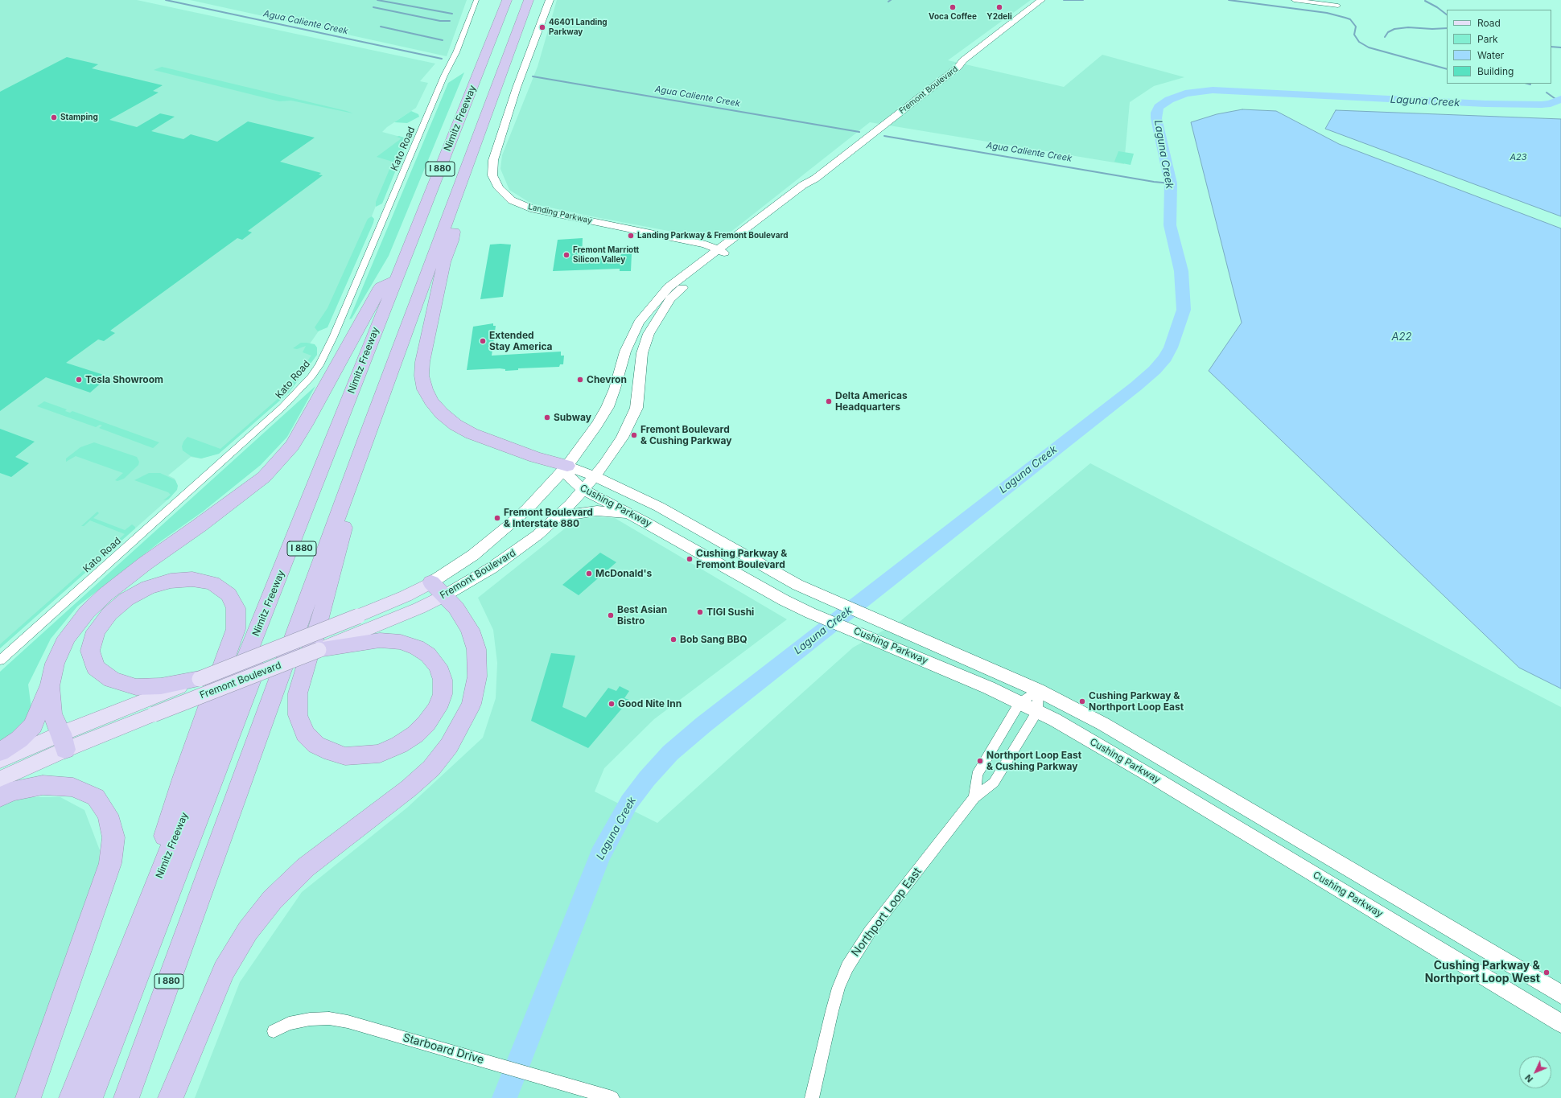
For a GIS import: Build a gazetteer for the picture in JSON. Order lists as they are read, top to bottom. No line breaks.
{"streets":{"highway":["Nimitz Freeway","I 880"],"main road":["Fremont Boulevard","Landing Parkway","Cushing Parkway"],"street":["Kato Road","Northport Loop East","Starboard Drive"]},"crossings":[["Fremont Boulevard","Landing Parkway"],["Fremont Boulevard","Cushing Parkway"],["Nimitz Freeway","I 880"],["Cushing Parkway","Northport Loop East"]],"water":["Agua Caliente Creek","Laguna Creek","A23","A22"],"places":["Voca Coffee","Y2deli","46401 Landing Parkway","Stamping","Landing Parkway & Fremont Boulevard","Fremont Marriott Silicon Valley","Extended Stay America","Tesla Showroom","Chevron","Delta Americas Headquarters","Subway","Fremont Boulevard & Cushing Parkway","Fremont Boulevard & Interstate 880","Cushing Parkway & Fremont Boulevard","McDonald's","TIGI Sushi","Best Asian Bistro","Bob Sang BBQ","Cushing Parkway & Northport Loop East","Good Nite Inn","Northport Loop East & Cushing Parkway","Cushing Parkway & Northport Loop West"],"legend":["Road","Park","Water","Building"],"north":"bottom left"}
